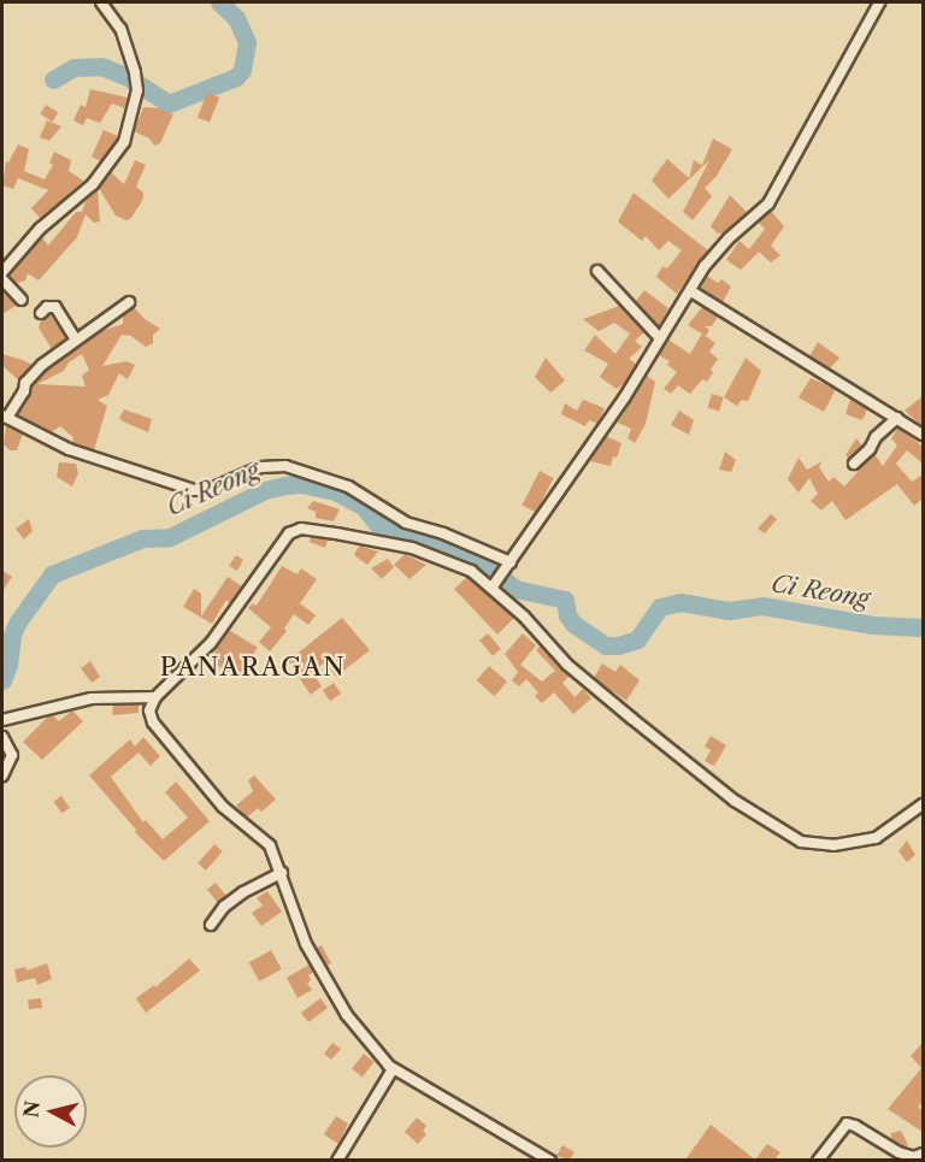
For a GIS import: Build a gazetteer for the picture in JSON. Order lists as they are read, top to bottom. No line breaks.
{"districts":["PANARAGAN"],"water":["Ci Reong"],"north":"left"}
